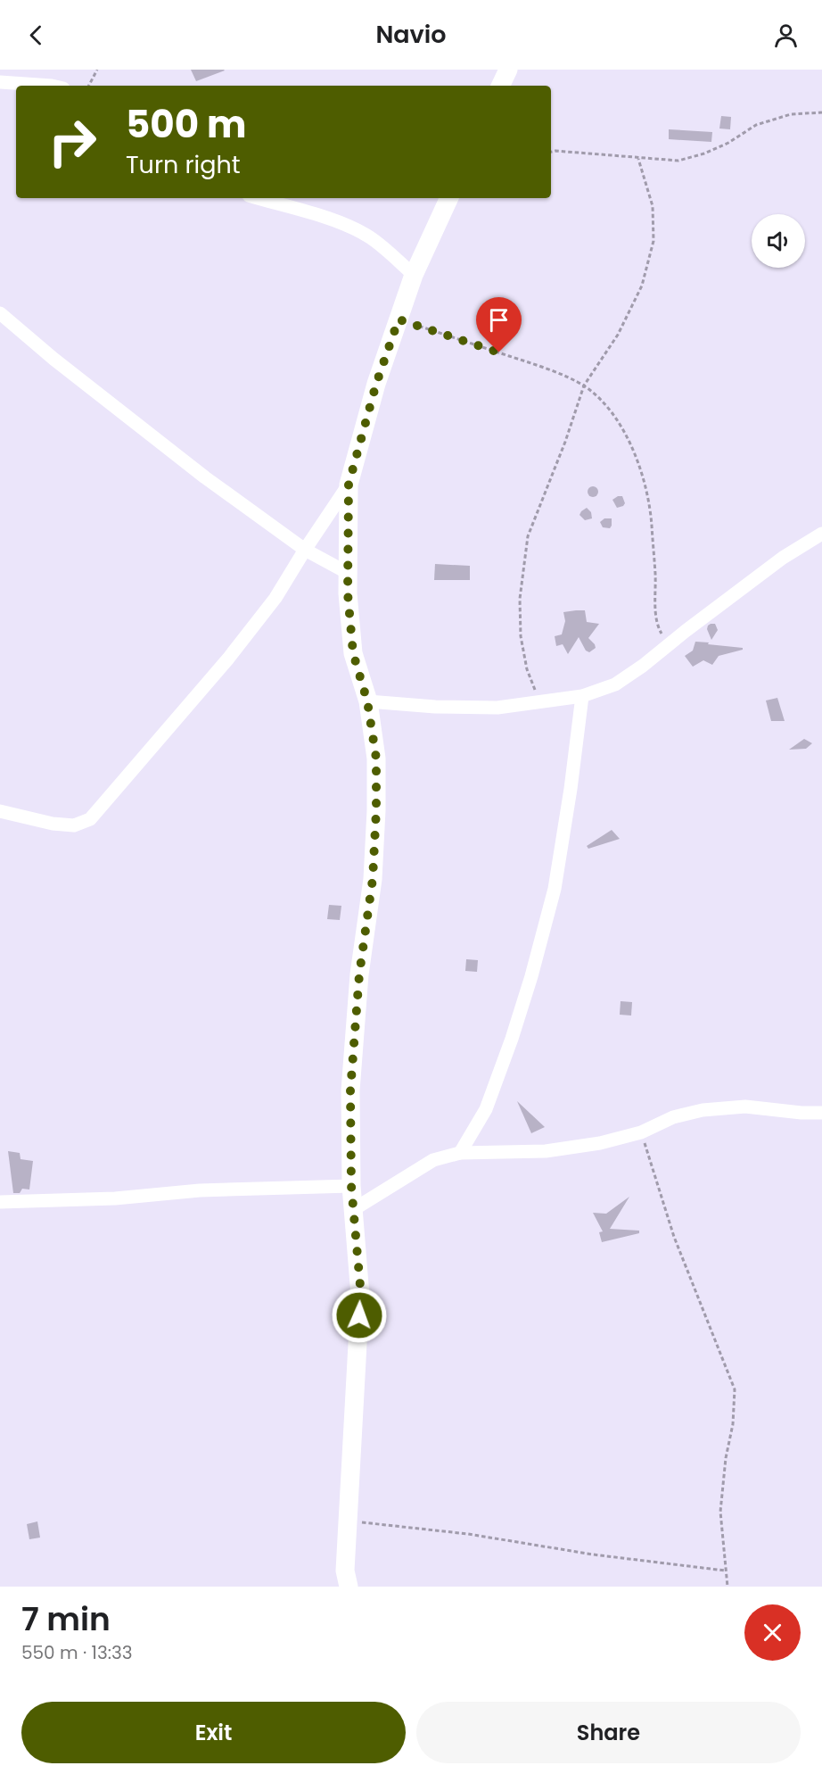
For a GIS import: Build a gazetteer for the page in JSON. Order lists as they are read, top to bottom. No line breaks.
{"page":{"header":"Navio","turn":["500 m","Turn right"],"heading":["7 min","550 m · 13:33"],"buttons":["Exit","Share"]}}
